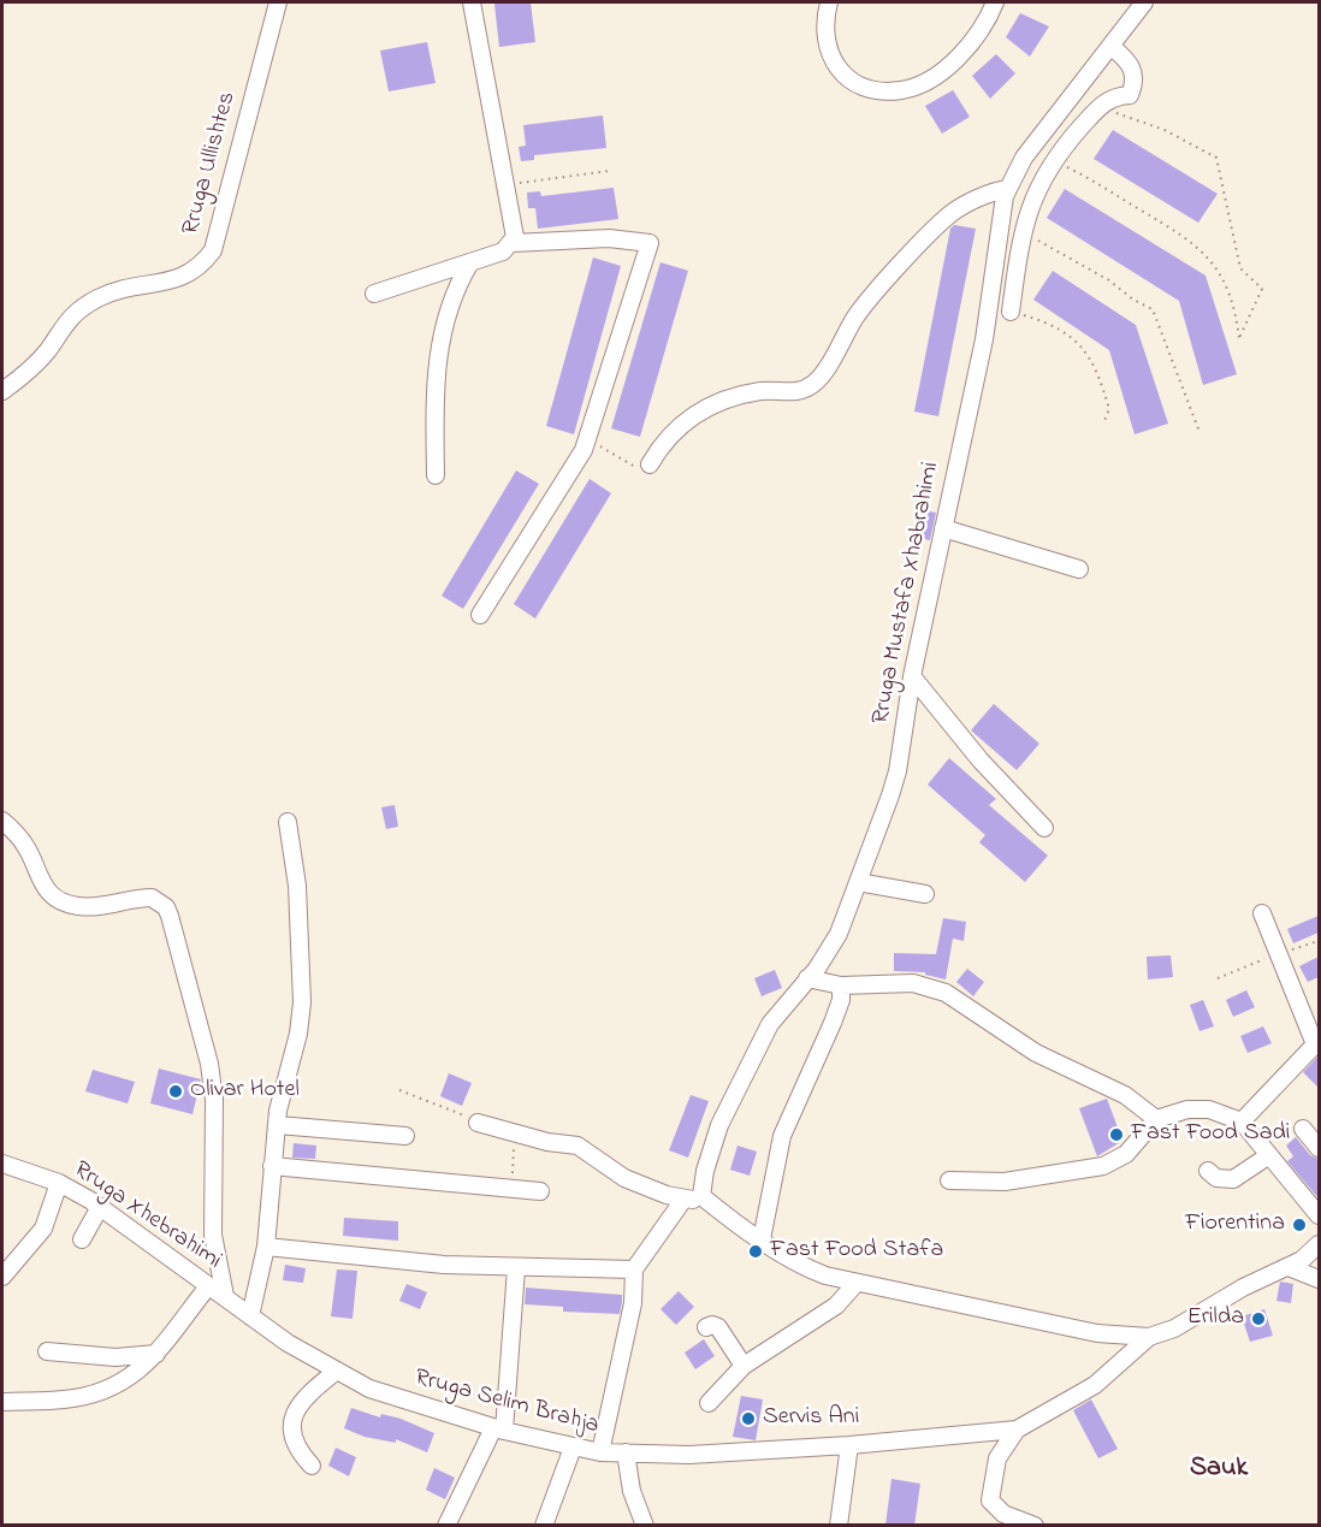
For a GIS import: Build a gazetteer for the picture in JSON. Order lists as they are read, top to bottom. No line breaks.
{"streets":{"street":["Rruga Ullishtes","Rruga Mustafa Xhabrahimi","Rruga Xhebrahimi","Rruga Selim Brahja"]},"crossings":[["Rruga Xhebrahimi","Rruga Selim Brahja"]],"districts":["Sauk"],"places":["Olivar Hotel","Fast Food Sadi","Fiorentina","Fast Food Stafa","Erilda","Servis Ani"]}
